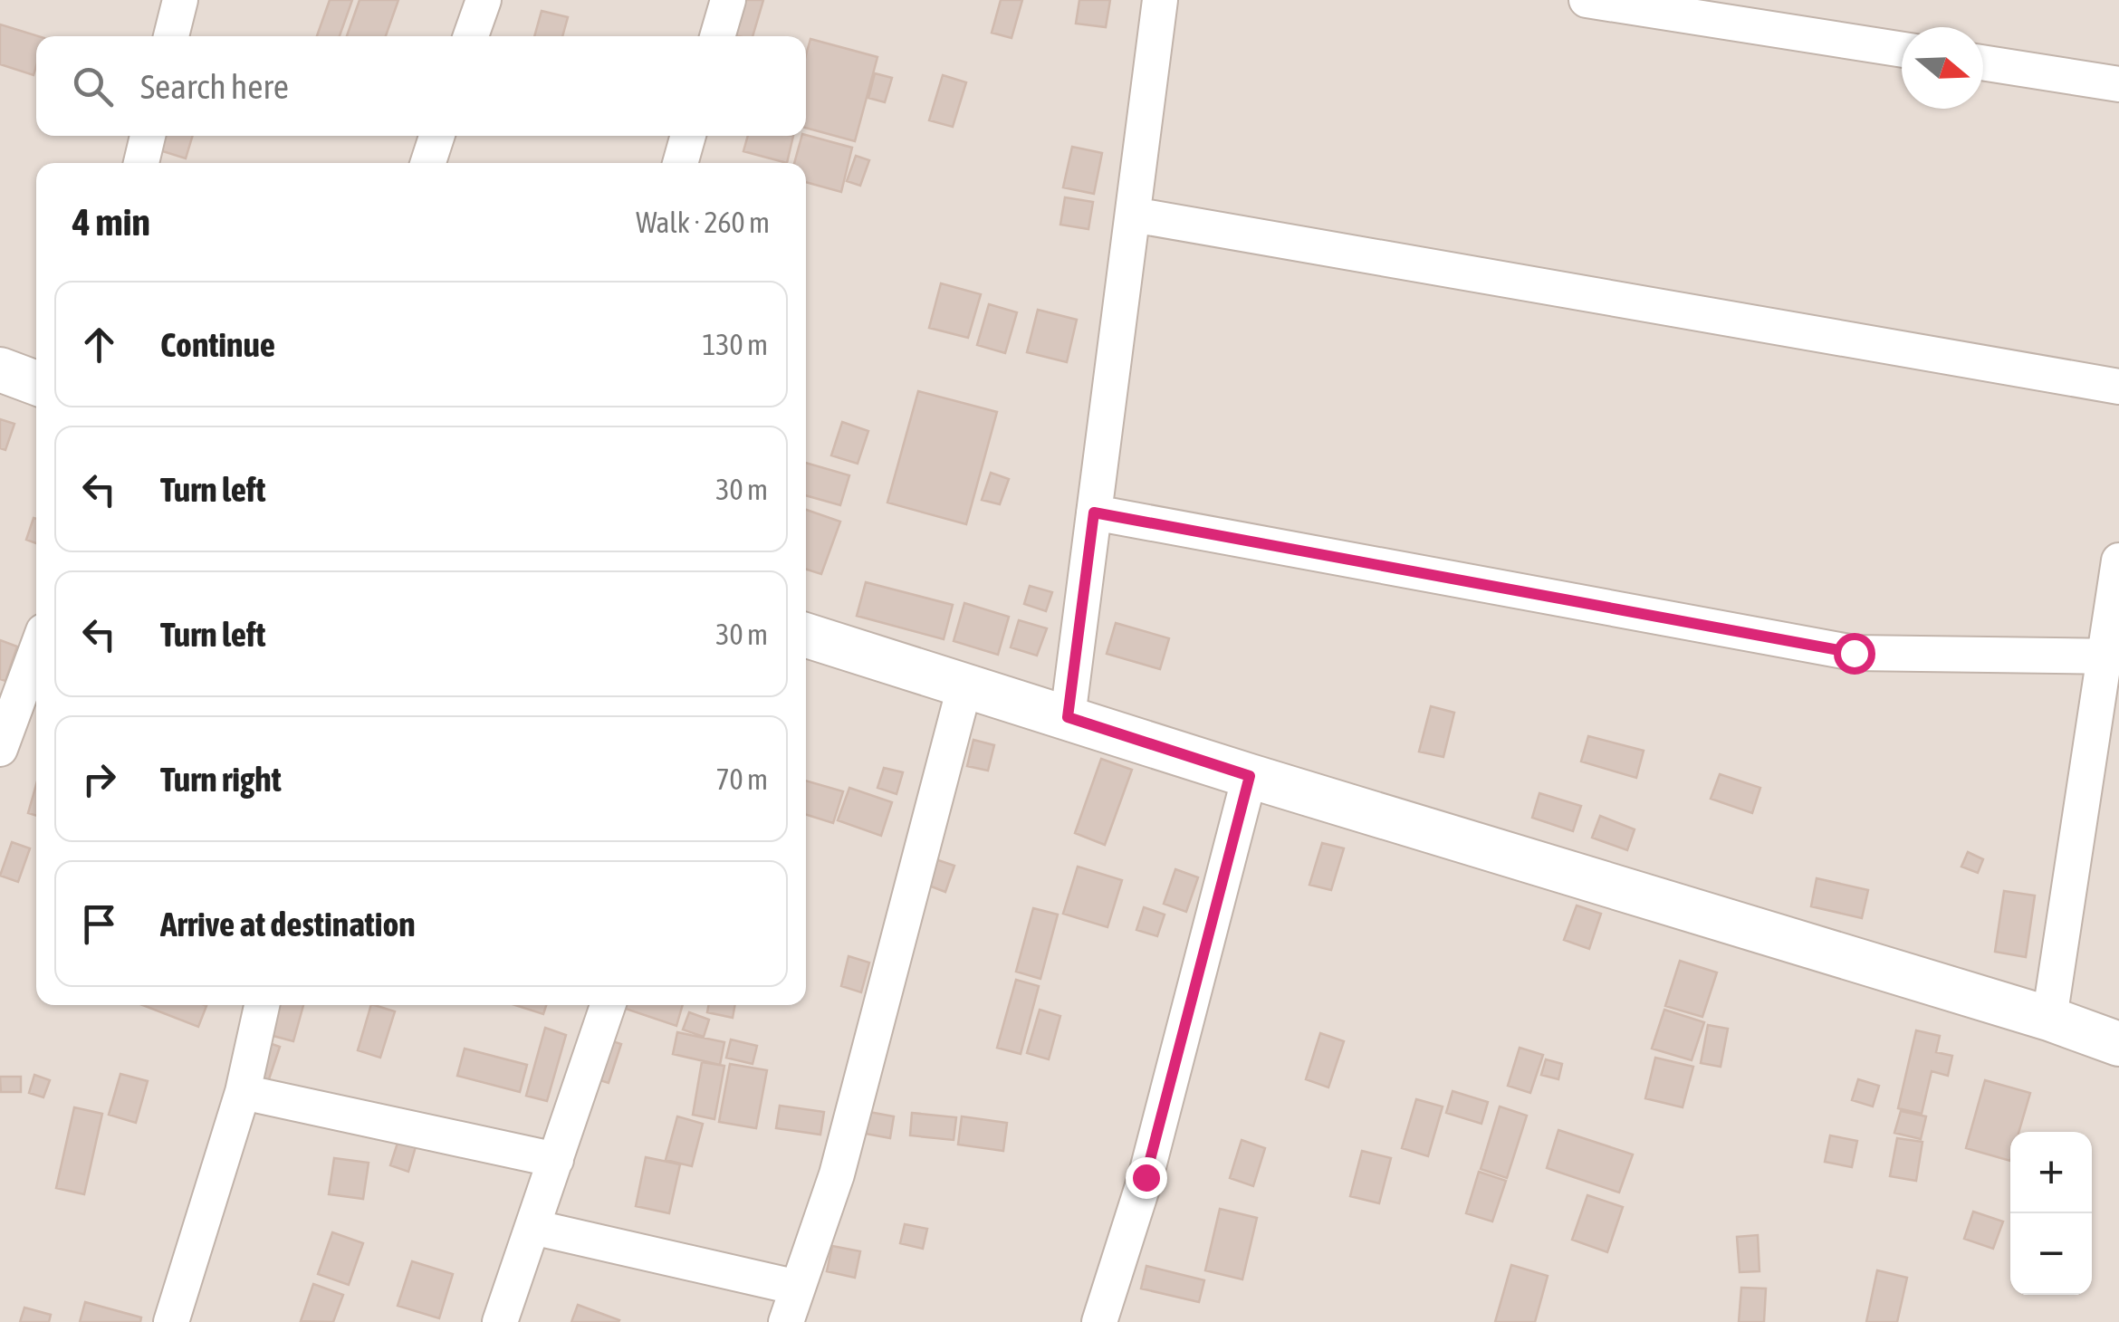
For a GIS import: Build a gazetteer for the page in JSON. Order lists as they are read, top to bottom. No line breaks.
{"north":"right","page":{"search":"Search here","heading":["4 min","Walk · 260 m"],"list":[["Continue","130 m"],["Turn left","30 m"],["Turn left","30 m"],["Turn right","70 m"],"Arrive at destination"],"map_buttons":["+","−"]}}
